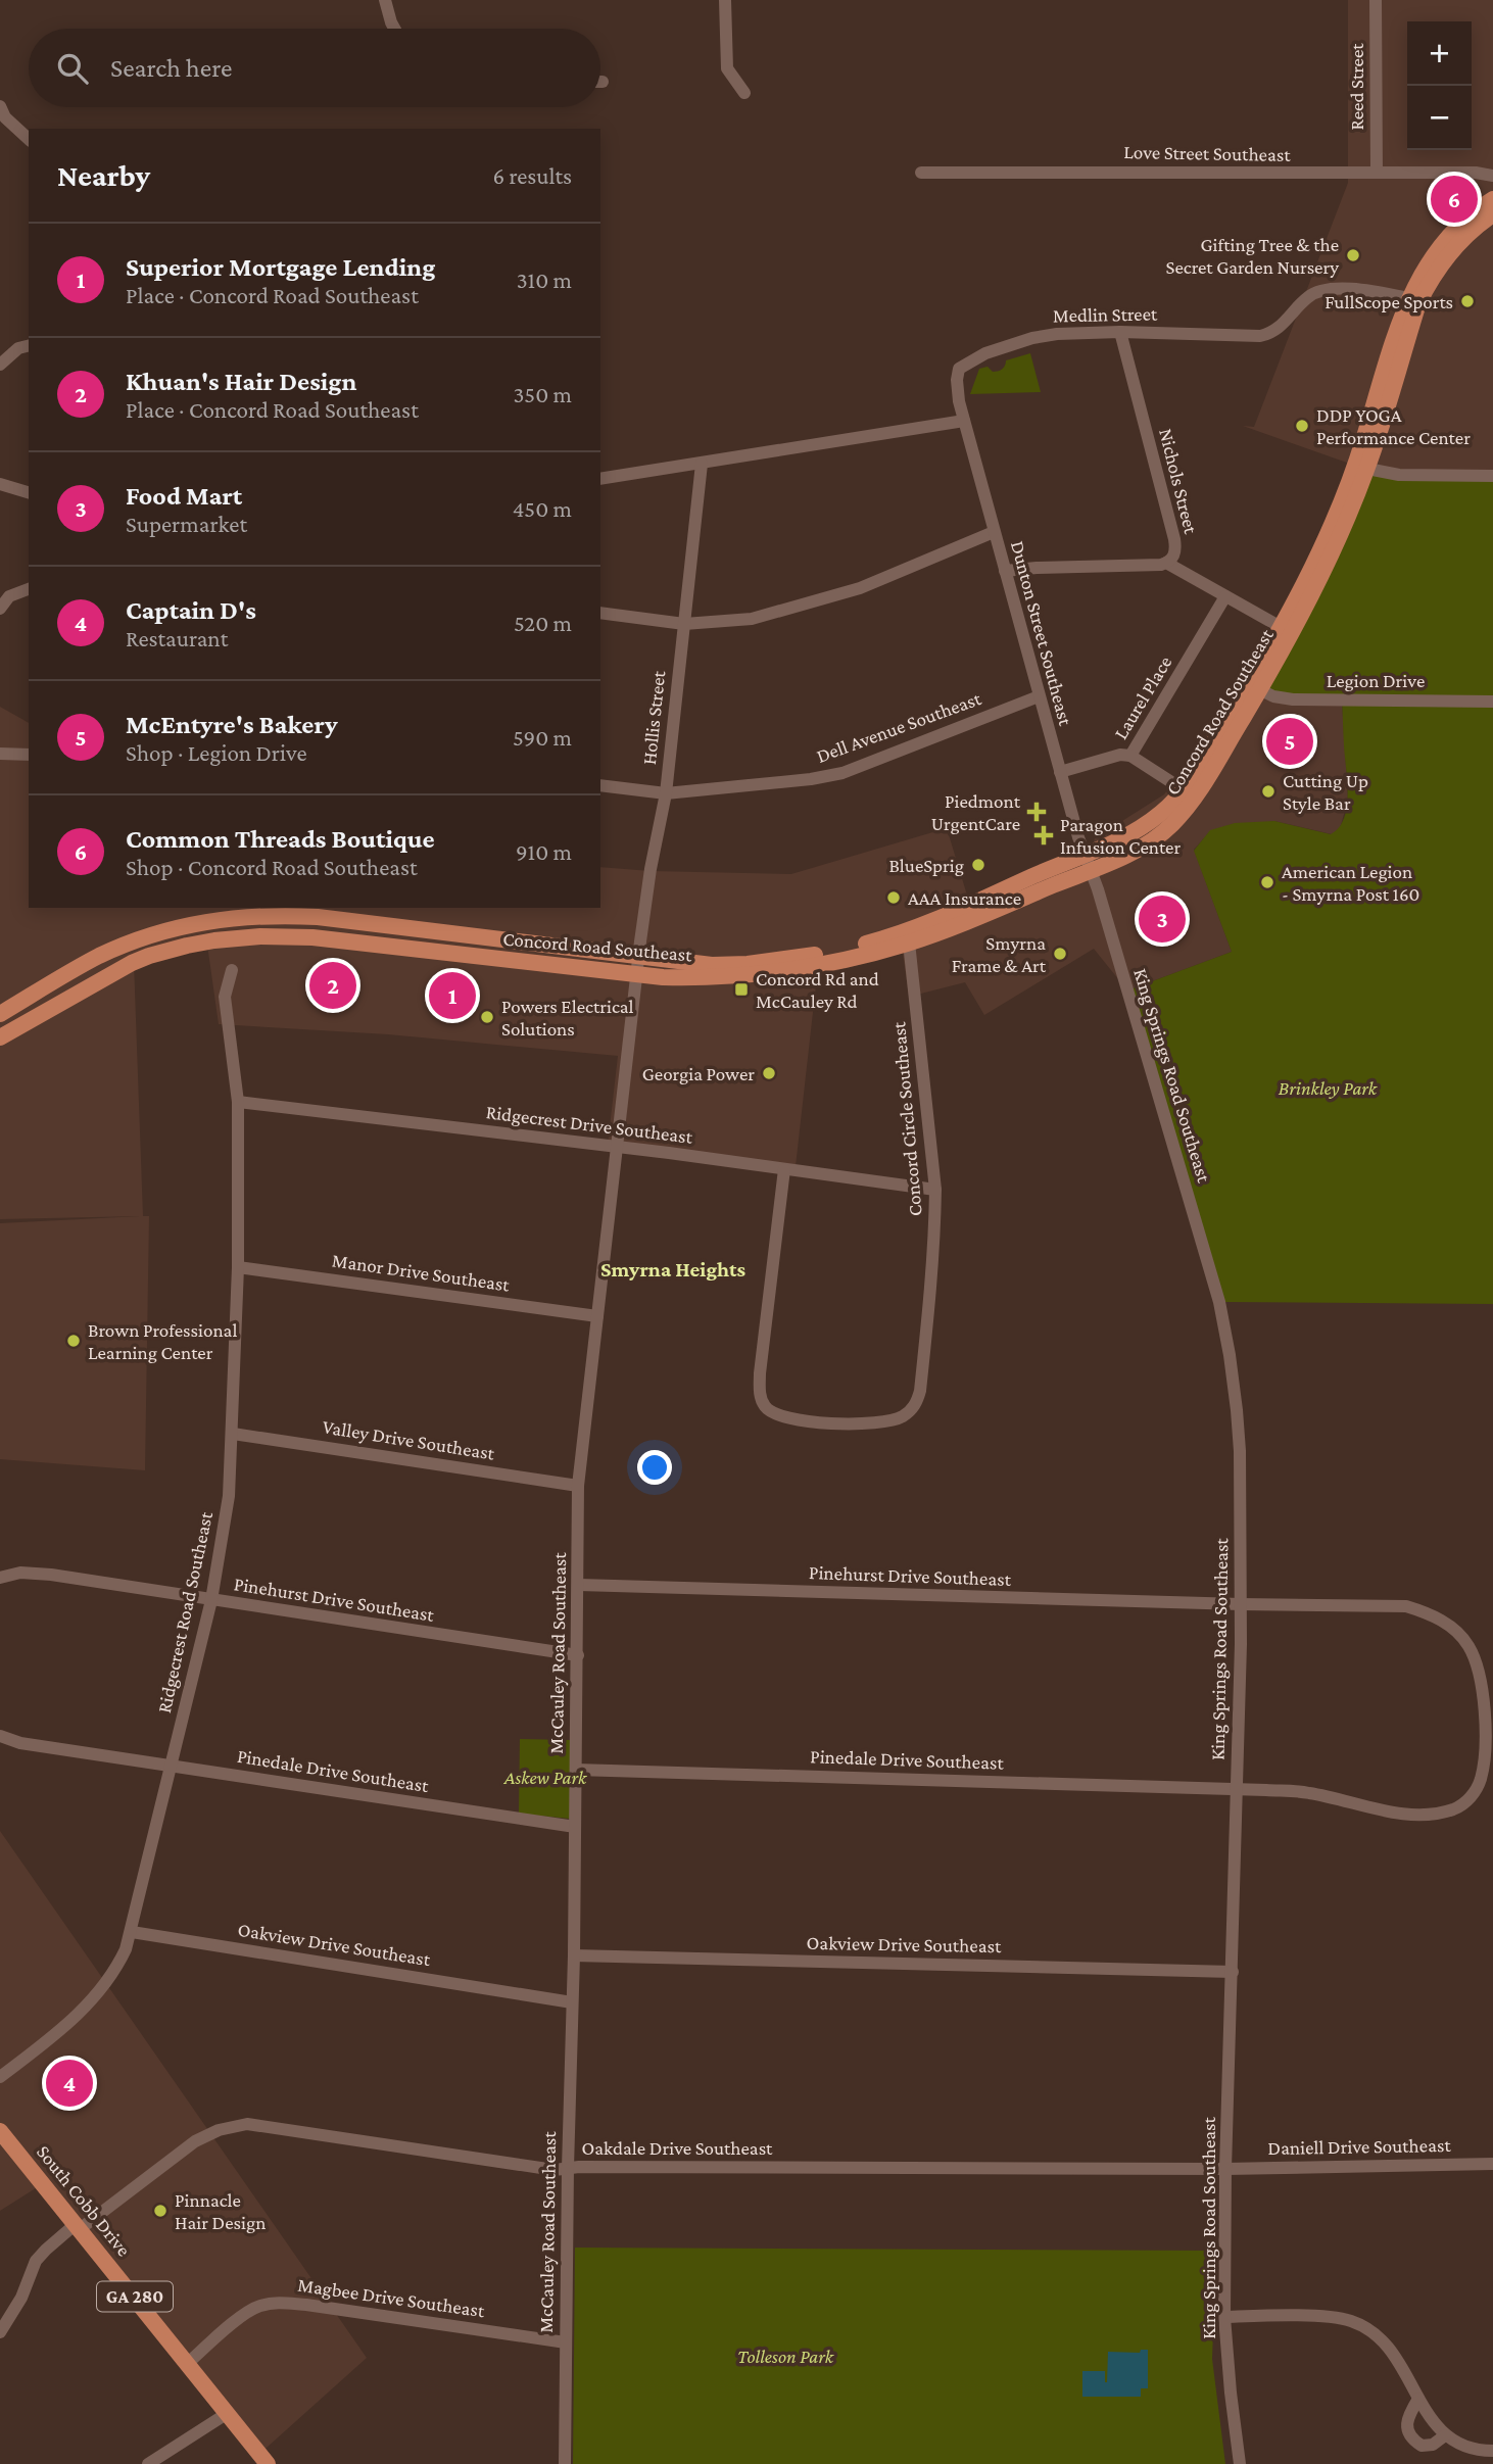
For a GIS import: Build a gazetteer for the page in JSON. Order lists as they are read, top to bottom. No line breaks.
{"streets":{"main road":["Concord Road Southeast","South Cobb Drive","GA 280"],"street":["Reed Street","Love Street Southeast","Medlin Street","Nichols Street","Dunton Street Southeast","Legion Drive","Laurel Place","Hollis Street","Dell Avenue Southeast","King Springs Road Southeast","Concord Circle Southeast","Ridgecrest Drive Southeast","Manor Drive Southeast","Valley Drive Southeast","Pinehurst Drive Southeast","Ridgecrest Road Southeast","McCauley Road Southeast","Pinedale Drive Southeast","Oakview Drive Southeast","Daniell Drive Southeast","Oakdale Drive Southeast","Magbee Drive Southeast"]},"crossings":[["Reed Street","Love Street Southeast"],["Medlin Street","Nichols Street"],["Medlin Street","Dunton Street Southeast"],["Medlin Street","Concord Road Southeast"],["Dunton Street Southeast","Laurel Place"],["Dunton Street Southeast","Concord Road Southeast"],["Dunton Street Southeast","Dell Avenue Southeast"],["Dunton Street Southeast","King Springs Road Southeast"],["Legion Drive","Concord Road Southeast"],["Laurel Place","Concord Road Southeast"],["Concord Road Southeast","Hollis Street"],["Concord Road Southeast","King Springs Road Southeast"],["Concord Road Southeast","Concord Circle Southeast"],["Concord Road Southeast","McCauley Road Southeast"],["Hollis Street","Dell Avenue Southeast"],["Hollis Street","McCauley Road Southeast"],["King Springs Road Southeast","Pinehurst Drive Southeast"],["King Springs Road Southeast","Pinedale Drive Southeast"],["King Springs Road Southeast","Oakview Drive Southeast"],["King Springs Road Southeast","Daniell Drive Southeast"],["King Springs Road Southeast","Oakdale Drive Southeast"],["Concord Circle Southeast","Ridgecrest Drive Southeast"],["Ridgecrest Drive Southeast","Ridgecrest Road Southeast"],["Ridgecrest Drive Southeast","McCauley Road Southeast"],["Manor Drive Southeast","Ridgecrest Road Southeast"],["Manor Drive Southeast","McCauley Road Southeast"],["Valley Drive Southeast","Ridgecrest Road Southeast"],["Valley Drive Southeast","McCauley Road Southeast"],["Pinehurst Drive Southeast","Ridgecrest Road Southeast"],["Pinehurst Drive Southeast","McCauley Road Southeast"],["Pinehurst Drive Southeast","Pinedale Drive Southeast"],["Ridgecrest Road Southeast","Pinedale Drive Southeast"],["Ridgecrest Road Southeast","Oakview Drive Southeast"],["McCauley Road Southeast","Pinedale Drive Southeast"],["McCauley Road Southeast","Oakview Drive Southeast"],["McCauley Road Southeast","Oakdale Drive Southeast"],["McCauley Road Southeast","Magbee Drive Southeast"],["Daniell Drive Southeast","Oakdale Drive Southeast"],["Oakdale Drive Southeast","South Cobb Drive"],["South Cobb Drive","Magbee Drive Southeast"]],"districts":["Smyrna Heights"],"parks":["Brinkley Park","Askew Park","Tolleson Park"],"places":{"other":["Gifting Tree & the Secret Garden Nursery","FullScope Sports","DDP YOGA Performance Center","Cutting Up Style Bar","BlueSprig","American Legion - Smyrna Post 160","AAA Insurance","Smyrna Frame & Art","Powers Electrical Solutions","Georgia Power","Brown Professional Learning Center","Pinnacle Hair Design"],"health":["Piedmont UrgentCare","Paragon Infusion Center"],"transit":["Concord Rd and McCauley Rd"]},"page":{"map_buttons":["+","−"],"search":"Search here","heading":["Nearby","6 results"],"pins":["6","5","3","2","1","4"],"list":[{"mark":"1","name":"Superior Mortgage Lending","note":"Place · Concord Road Southeast","value":"310 m"},{"mark":"2","name":"Khuan's Hair Design","note":"Place · Concord Road Southeast","value":"350 m"},{"mark":"3","name":"Food Mart","note":"Supermarket","value":"450 m"},{"mark":"4","name":"Captain D's","note":"Restaurant","value":"520 m"},{"mark":"5","name":"McEntyre's Bakery","note":"Shop · Legion Drive","value":"590 m"},{"mark":"6","name":"Common Threads Boutique","note":"Shop · Concord Road Southeast","value":"910 m"}]}}
